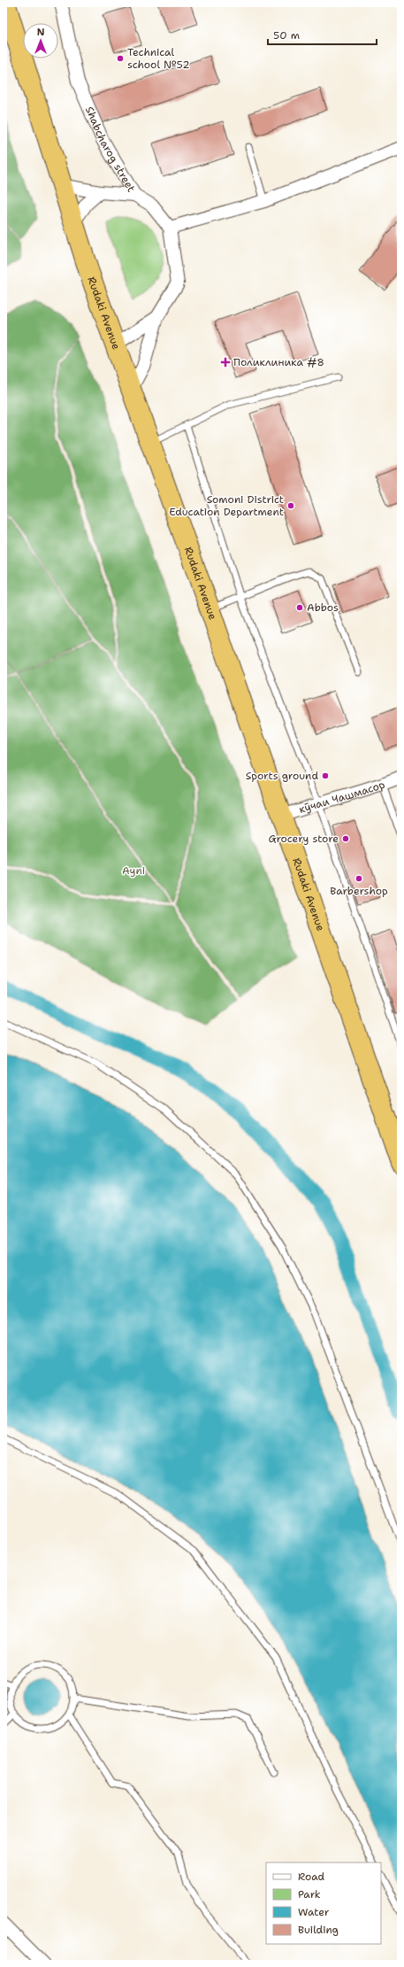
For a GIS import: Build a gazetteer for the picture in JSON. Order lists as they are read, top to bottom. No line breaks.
{"streets":{"highway":["Rudaki Avenue"],"street":["Shabcharog street","кӯчаи Чашмасор"]},"crossings":[["Rudaki Avenue","кӯчаи Чашмасор"]],"parks":["Ayni"],"places":{"other":["Technical school №52","Somoni District Education Department","Abbos","Sports ground","Grocery store","Barbershop"],"health":["Поликлиника #8"]},"legend":["Road","Park","Water","Building"],"scale_bar":"50 m","north":"top"}
